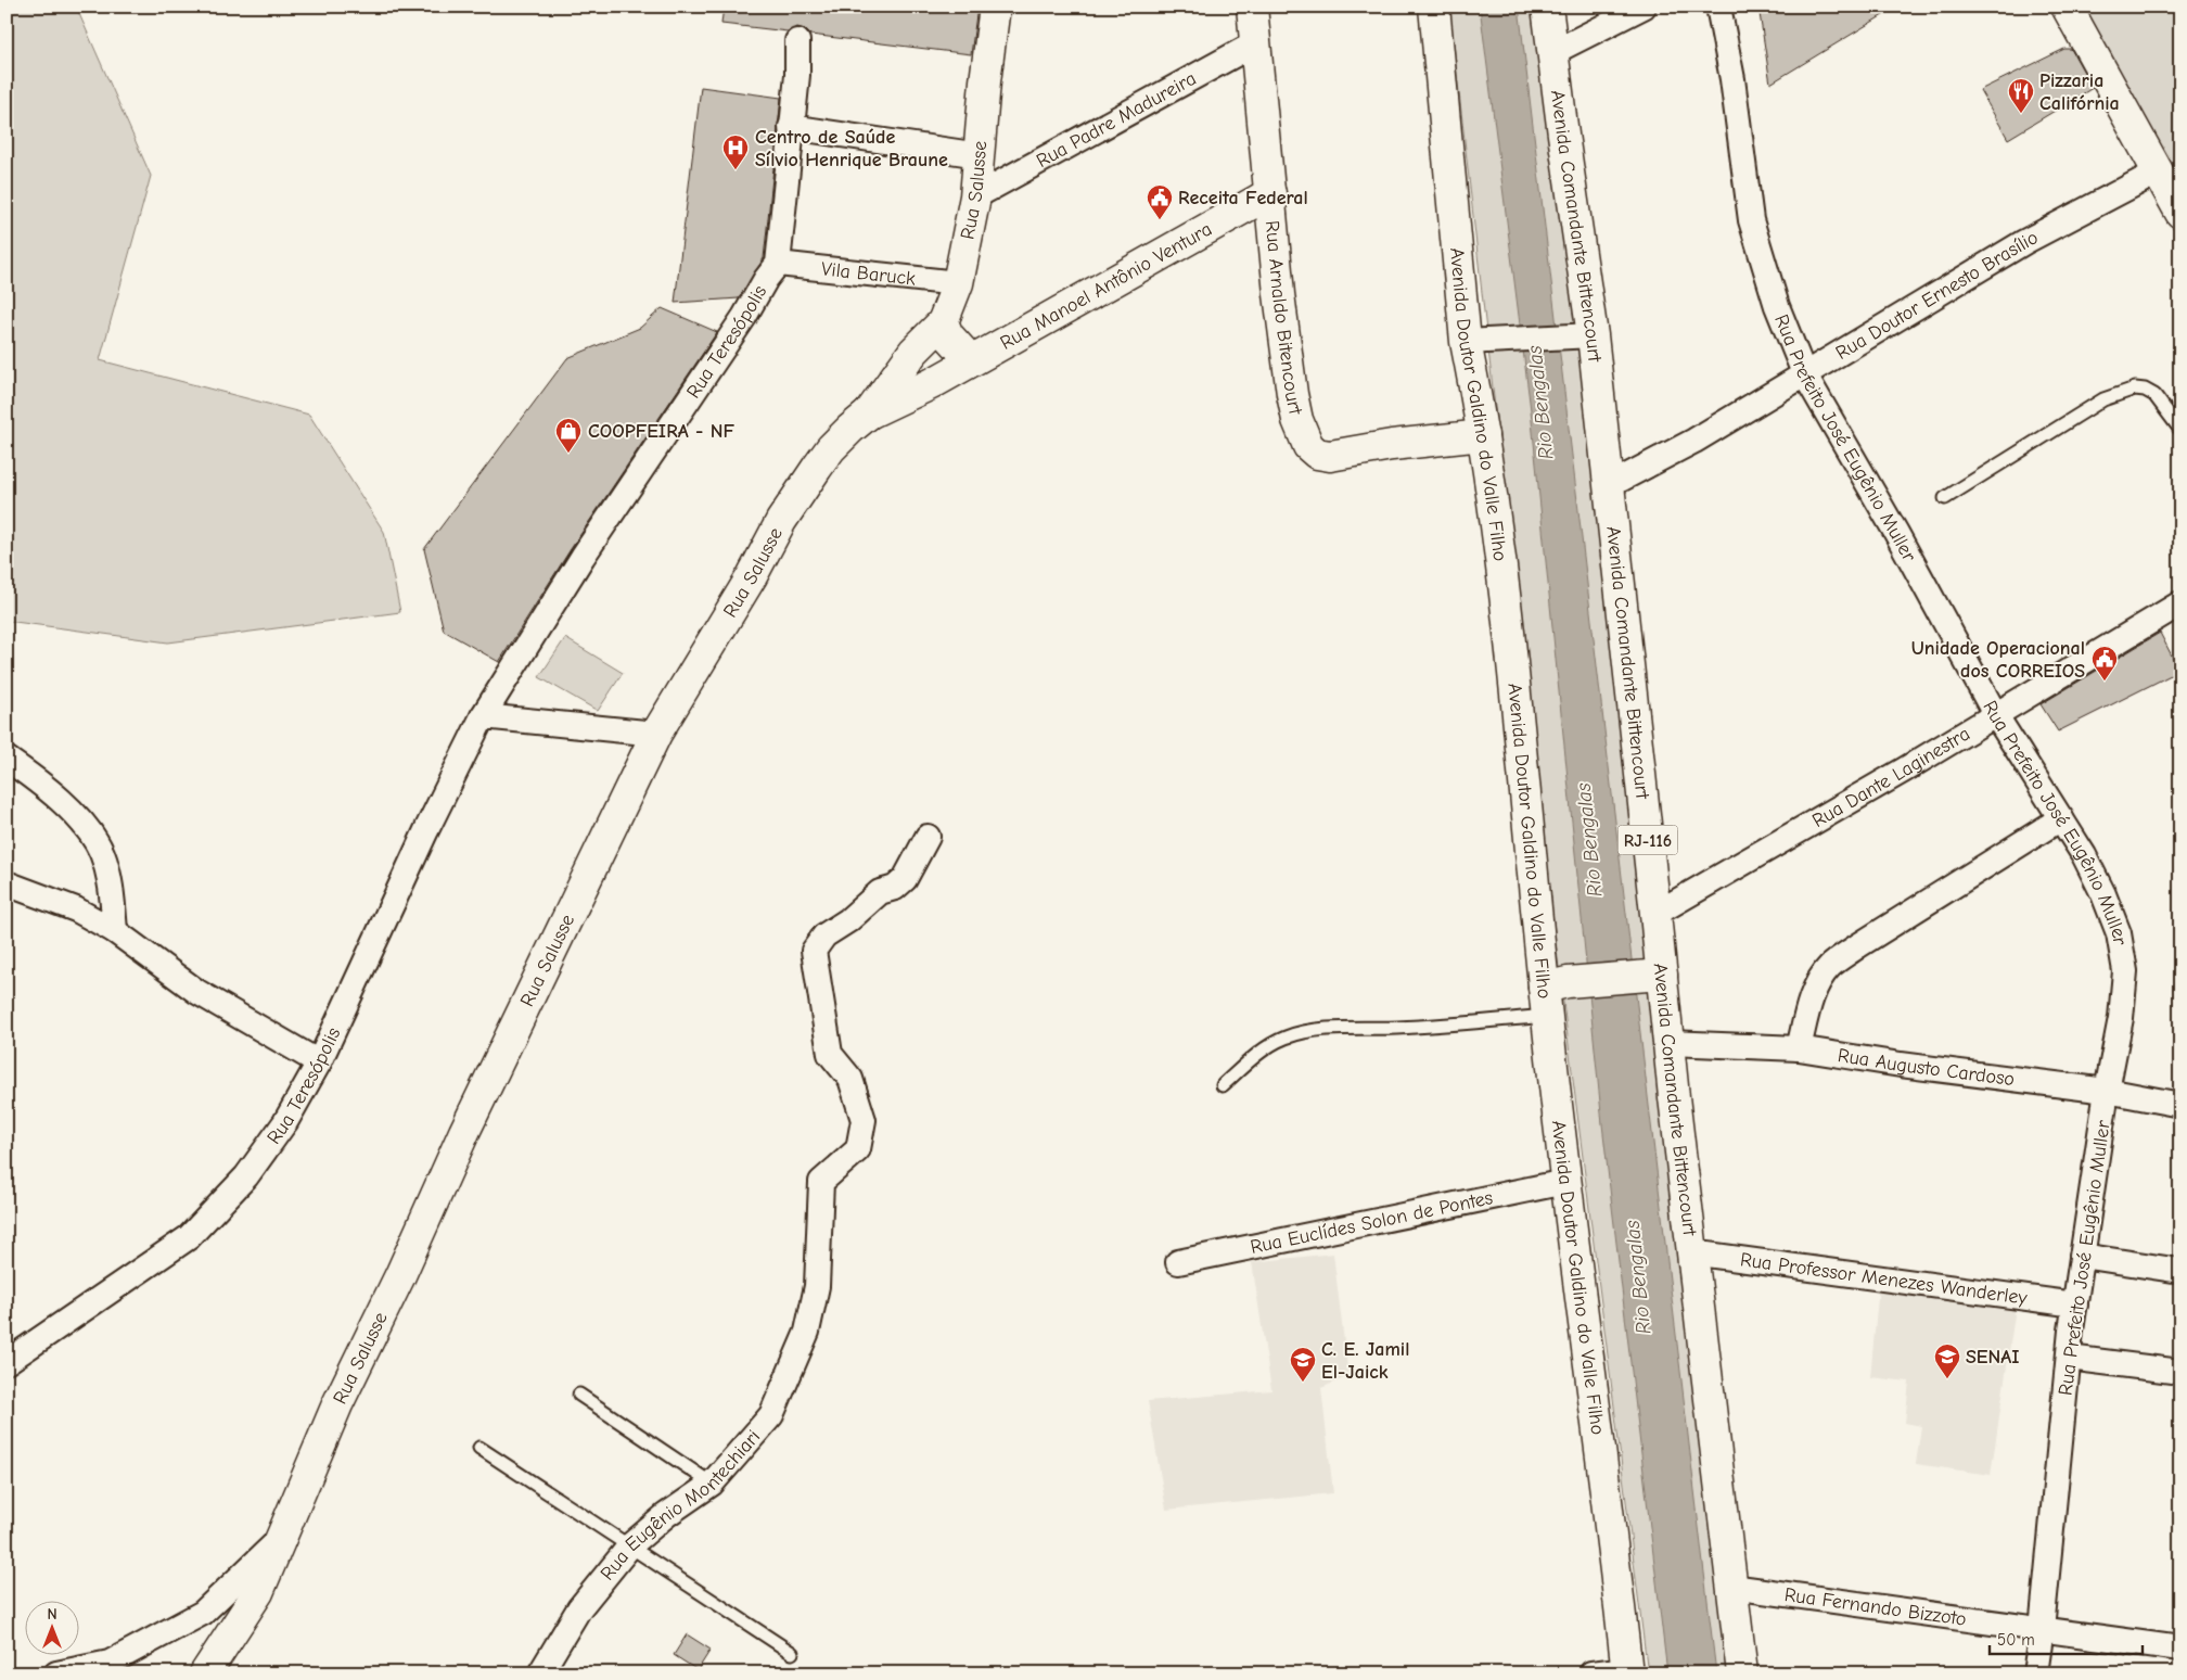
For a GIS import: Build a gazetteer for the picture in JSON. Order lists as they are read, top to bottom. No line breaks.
{"streets":{"main road":["Rua Salusse","Avenida Comandante Bittencourt","Rua Manoel Antônio Ventura","Rua Arnaldo Bitencourt","Avenida Doutor Galdino do Valle Filho","RJ-116"],"street":["Rua Padre Madureira","Vila Baruck","Rua Doutor Ernesto Brasílio","Rua Teresópolis","Rua Prefeito José Eugênio Muller","Rua Dante Laginestra","Rua Augusto Cardoso","Rua Euclídes Solon de Pontes","Rua Professor Menezes Wanderley","Rua Eugênio Montechiari","Rua Fernando Bizzoto"]},"crossings":[["Rua Padre Madureira","Rua Salusse"],["Rua Padre Madureira","Rua Arnaldo Bitencourt"],["Rua Salusse","Vila Baruck"],["Rua Salusse","Rua Manoel Antônio Ventura"],["Avenida Comandante Bittencourt","Rua Doutor Ernesto Brasílio"],["Avenida Comandante Bittencourt","Rua Dante Laginestra"],["Avenida Comandante Bittencourt","Rua Augusto Cardoso"],["Avenida Comandante Bittencourt","Rua Professor Menezes Wanderley"],["Avenida Comandante Bittencourt","Rua Fernando Bizzoto"],["Vila Baruck","Rua Teresópolis"],["Rua Manoel Antônio Ventura","Rua Arnaldo Bitencourt"],["Rua Doutor Ernesto Brasílio","Rua Prefeito José Eugênio Muller"],["Rua Arnaldo Bitencourt","Avenida Doutor Galdino do Valle Filho"],["Avenida Doutor Galdino do Valle Filho","Rua Euclídes Solon de Pontes"],["Rua Prefeito José Eugênio Muller","Rua Dante Laginestra"],["Rua Prefeito José Eugênio Muller","Rua Augusto Cardoso"],["Rua Prefeito José Eugênio Muller","Rua Professor Menezes Wanderley"],["Rua Prefeito José Eugênio Muller","Rua Fernando Bizzoto"]],"water":["Rio Bengalas"],"places":{"restaurant":["Pizzaria Califórnia"],"hospital":["Centro de Saúde Sílvio Henrique Braune"],"public building":["Receita Federal","Unidade Operacional dos CORREIOS"],"shop":["COOPFEIRA - NF"],"school or university":["SENAI","C. E. Jamil El-Jaick"]},"scale_bar":"50 m","north":"top"}
